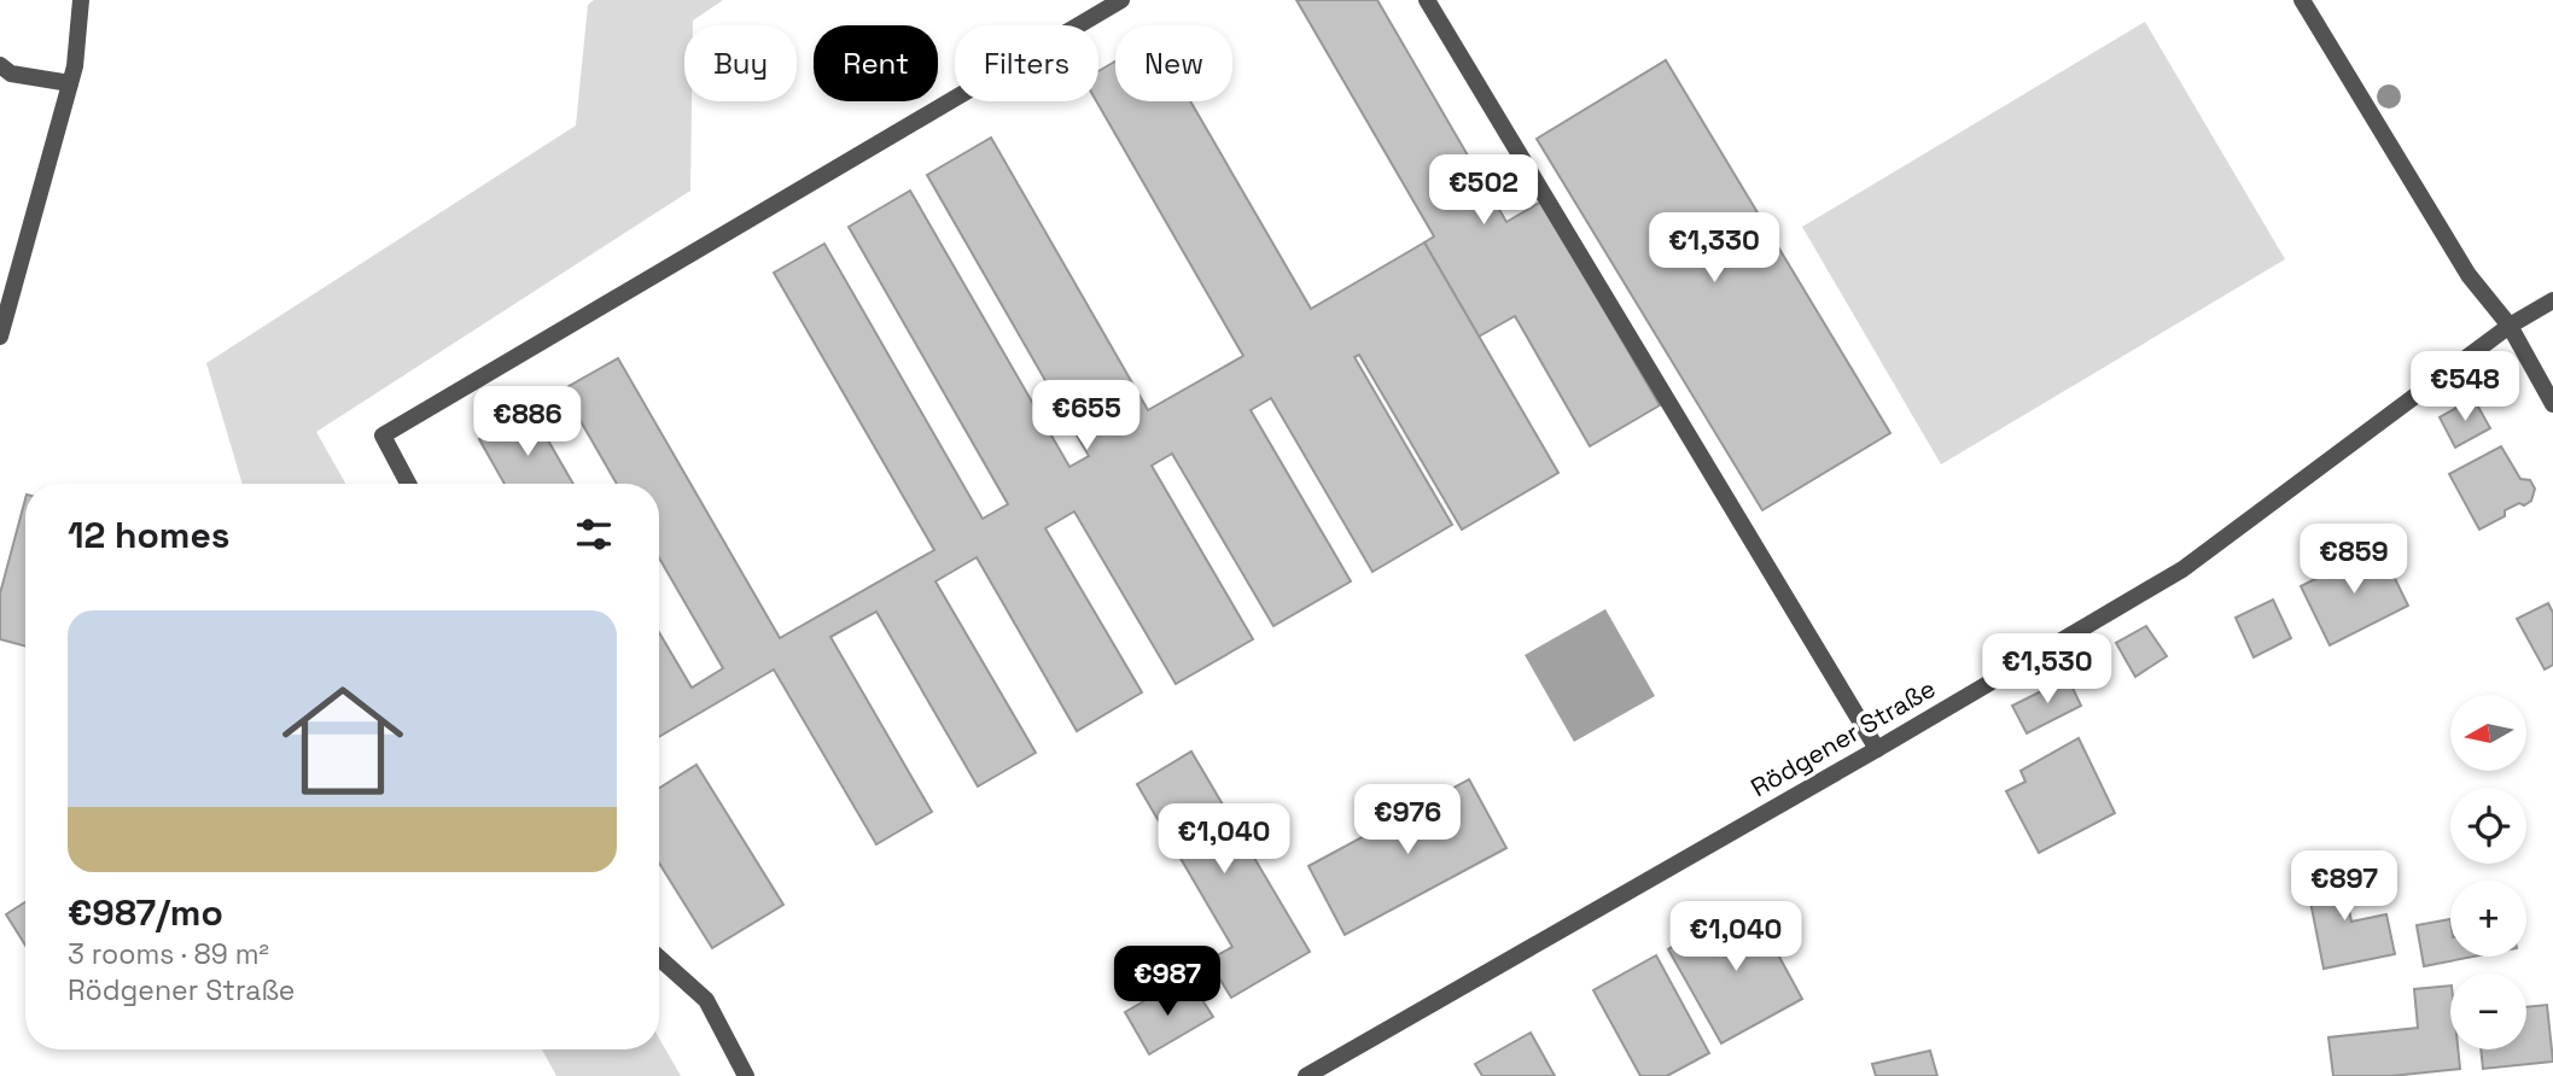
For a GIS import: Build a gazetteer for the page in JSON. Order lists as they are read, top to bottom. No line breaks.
{"streets":{"street":["Rödgener Straße"]},"north":"left","page":{"chip":["Buy","Rent","Filters","New"],"price":["€502","€1,330","€548","€655","€886","€859","€1,530","€976","€1,040","€897","€1,040","€987"],"heading":"12 homes","list":[{"name":"€987/mo","note":"3 rooms · 89 m² · Rödgener Straße"}],"map_buttons":["+","−"]}}
